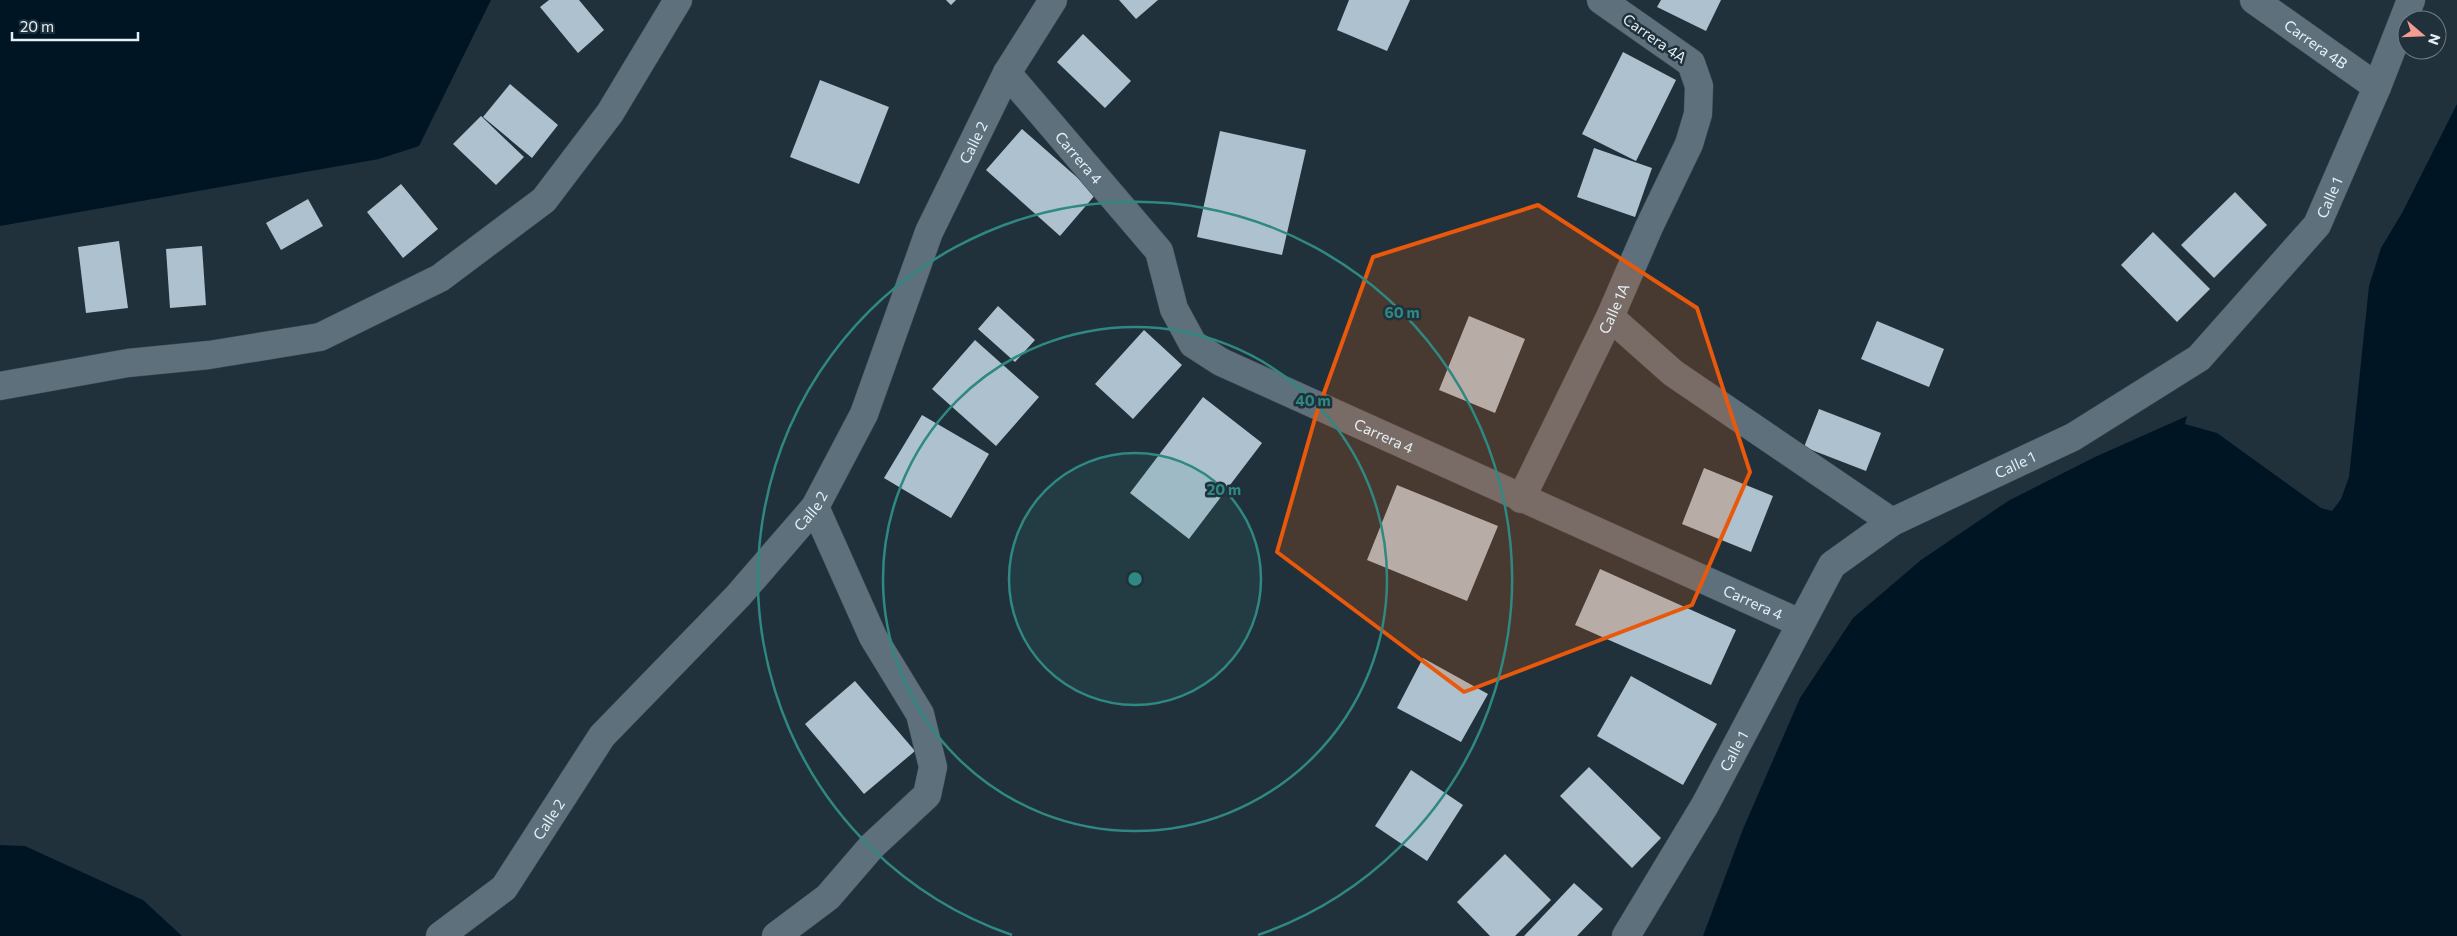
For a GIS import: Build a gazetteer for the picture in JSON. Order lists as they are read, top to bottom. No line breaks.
{"streets":{"street":["Carrera 4A","Carrera 4B","Calle 2","Carrera 4","Calle 1","Calle 1A"]},"crossings":[["Carrera 4A","Calle 1A"],["Carrera 4B","Calle 1"],["Calle 2","Carrera 4"],["Carrera 4","Calle 1"],["Carrera 4","Calle 1A"]],"scale_bar":"20 m","north":"right","rings":["60 m","40 m","20 m"]}
